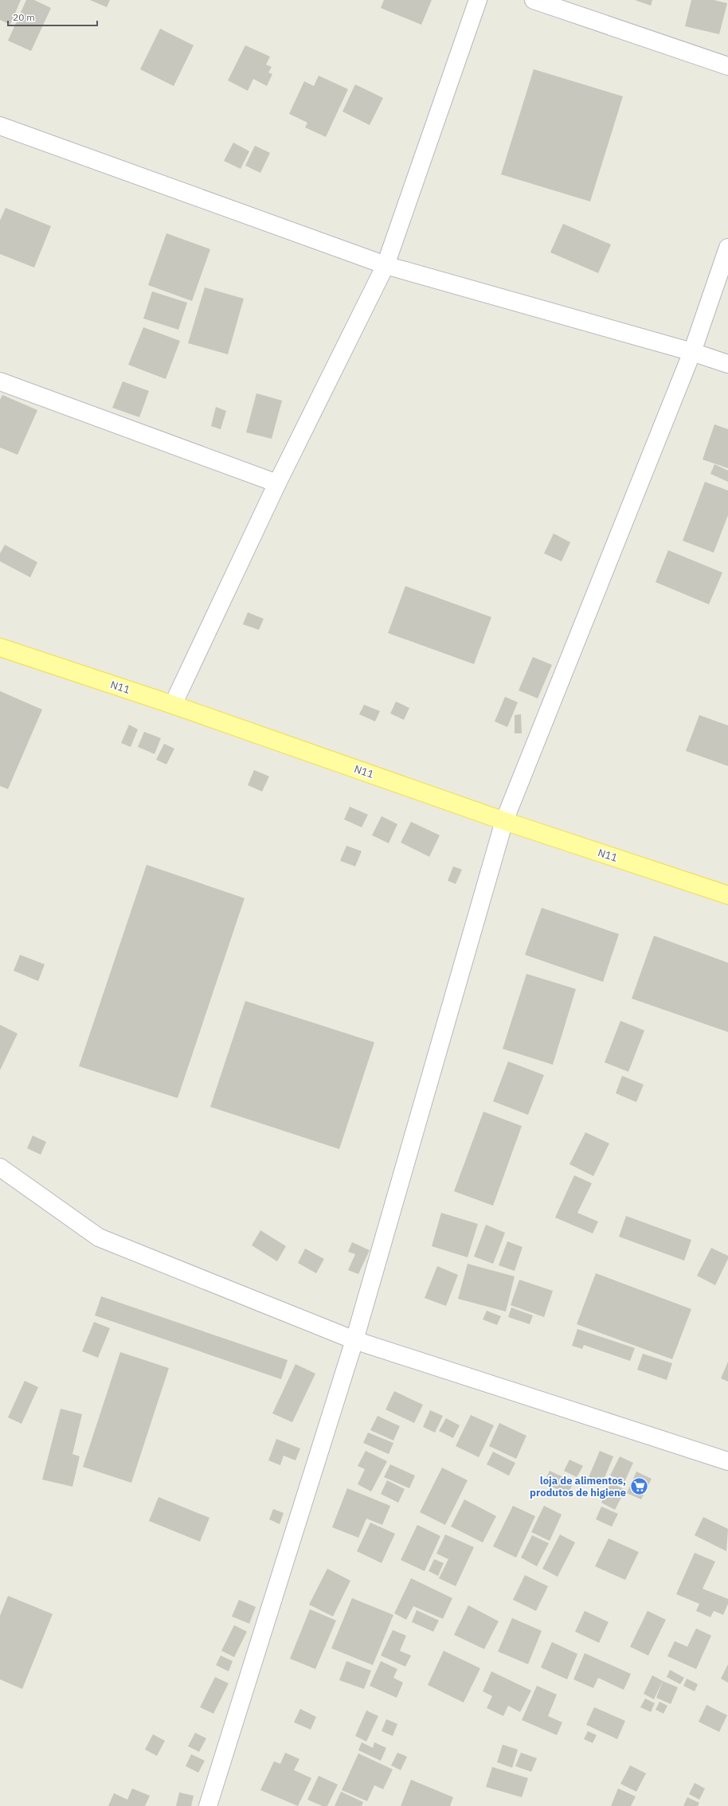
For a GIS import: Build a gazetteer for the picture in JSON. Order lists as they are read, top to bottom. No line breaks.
{"streets":{"main road":["N11"]},"places":{"supermarket":["loja de alimentos, produtos de higiene"]},"scale_bar":"20 m"}
